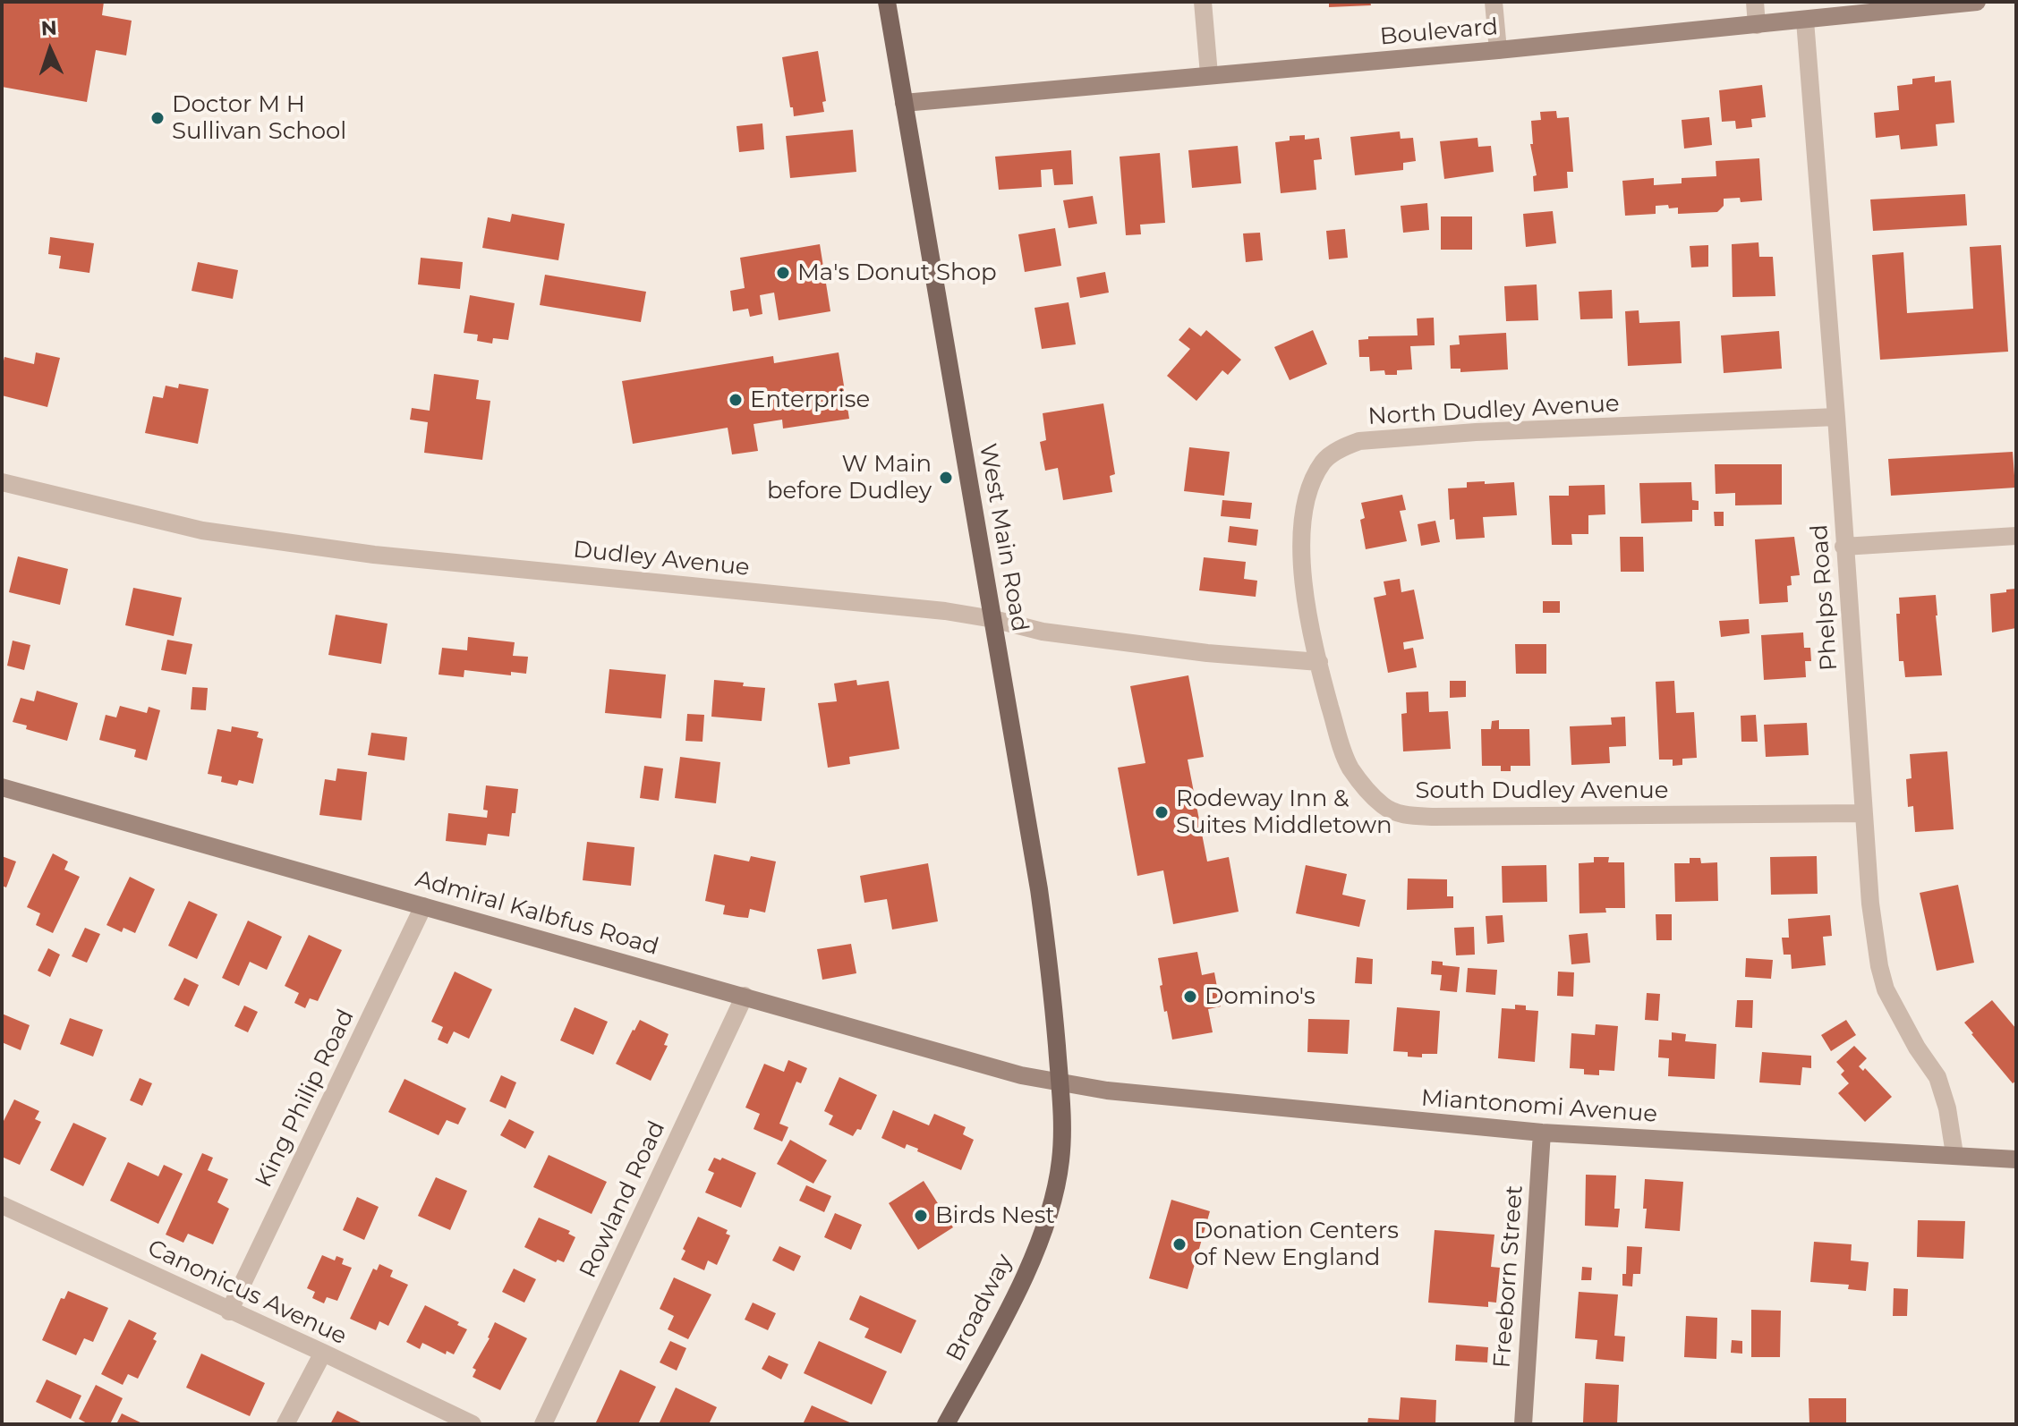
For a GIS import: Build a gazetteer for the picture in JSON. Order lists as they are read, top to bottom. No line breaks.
{"streets":{"main road":["Boulevard","West Main Road","Admiral Kalbfus Road","Miantonomi Avenue","Freeborn Street","Broadway"],"street":["North Dudley Avenue","Dudley Avenue","Phelps Road","South Dudley Avenue","King Philip Road","Rowland Road","Canonicus Avenue"]},"crossings":[["Boulevard","West Main Road"],["Boulevard","Phelps Road"],["North Dudley Avenue","Dudley Avenue"],["North Dudley Avenue","Phelps Road"],["North Dudley Avenue","South Dudley Avenue"],["West Main Road","Dudley Avenue"],["West Main Road","Admiral Kalbfus Road"],["West Main Road","Miantonomi Avenue"],["West Main Road","Broadway"],["Dudley Avenue","South Dudley Avenue"],["Phelps Road","South Dudley Avenue"],["Phelps Road","Miantonomi Avenue"],["Admiral Kalbfus Road","King Philip Road"],["Admiral Kalbfus Road","Miantonomi Avenue"],["Admiral Kalbfus Road","Rowland Road"],["Admiral Kalbfus Road","Broadway"],["King Philip Road","Canonicus Avenue"],["Miantonomi Avenue","Freeborn Street"],["Miantonomi Avenue","Broadway"]],"places":["Doctor M H Sullivan School","Ma's Donut Shop","Enterprise","W Main before Dudley","Rodeway Inn & Suites Middletown","Domino's","Birds Nest","Donation Centers of New England"],"north":"top"}
